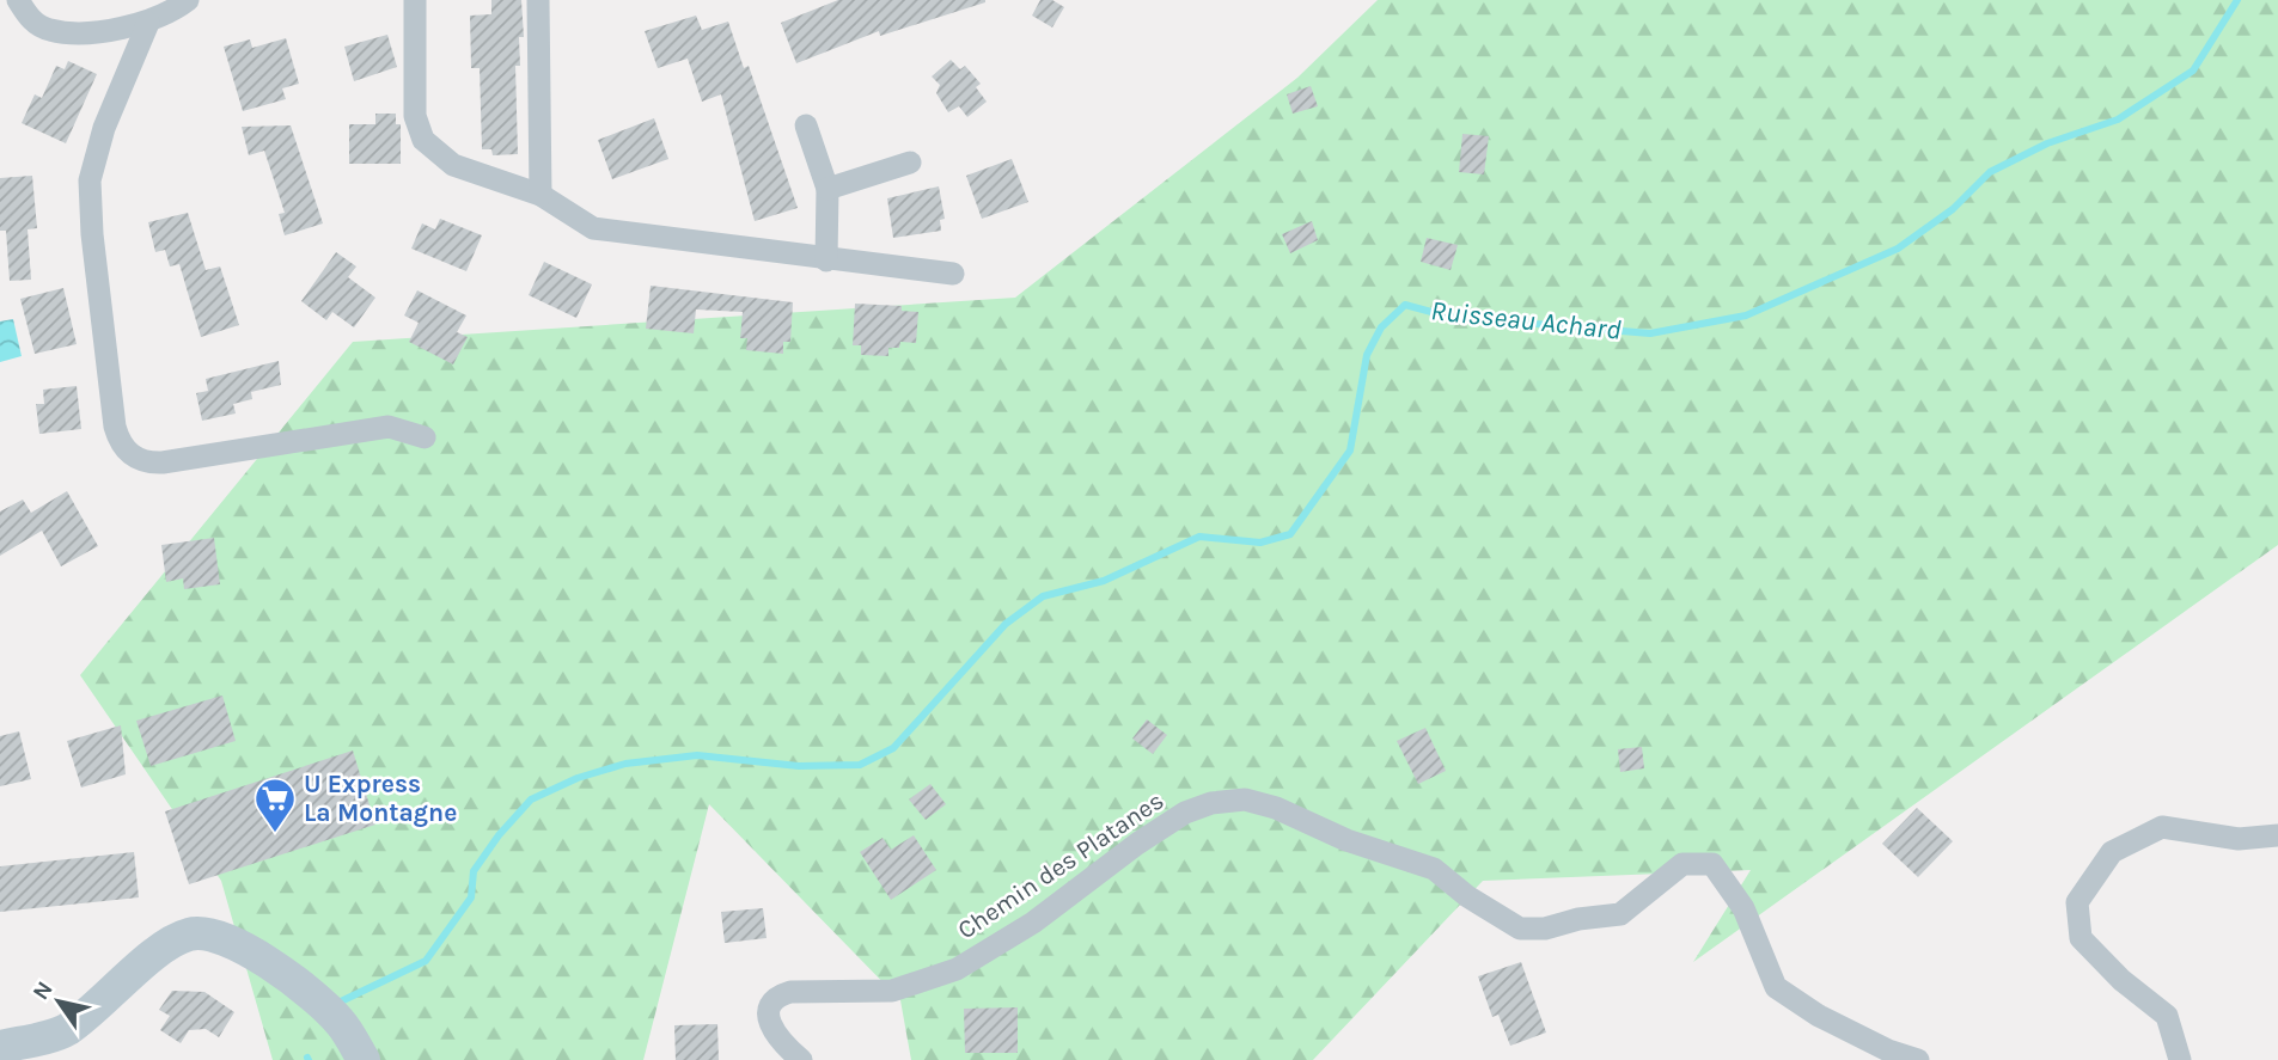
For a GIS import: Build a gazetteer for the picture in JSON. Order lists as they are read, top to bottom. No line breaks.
{"streets":{"street":["Chemin des Platanes"]},"water":["Ruisseau Achard"],"places":{"supermarket":["U Express La Montagne"]},"north":"top left"}
